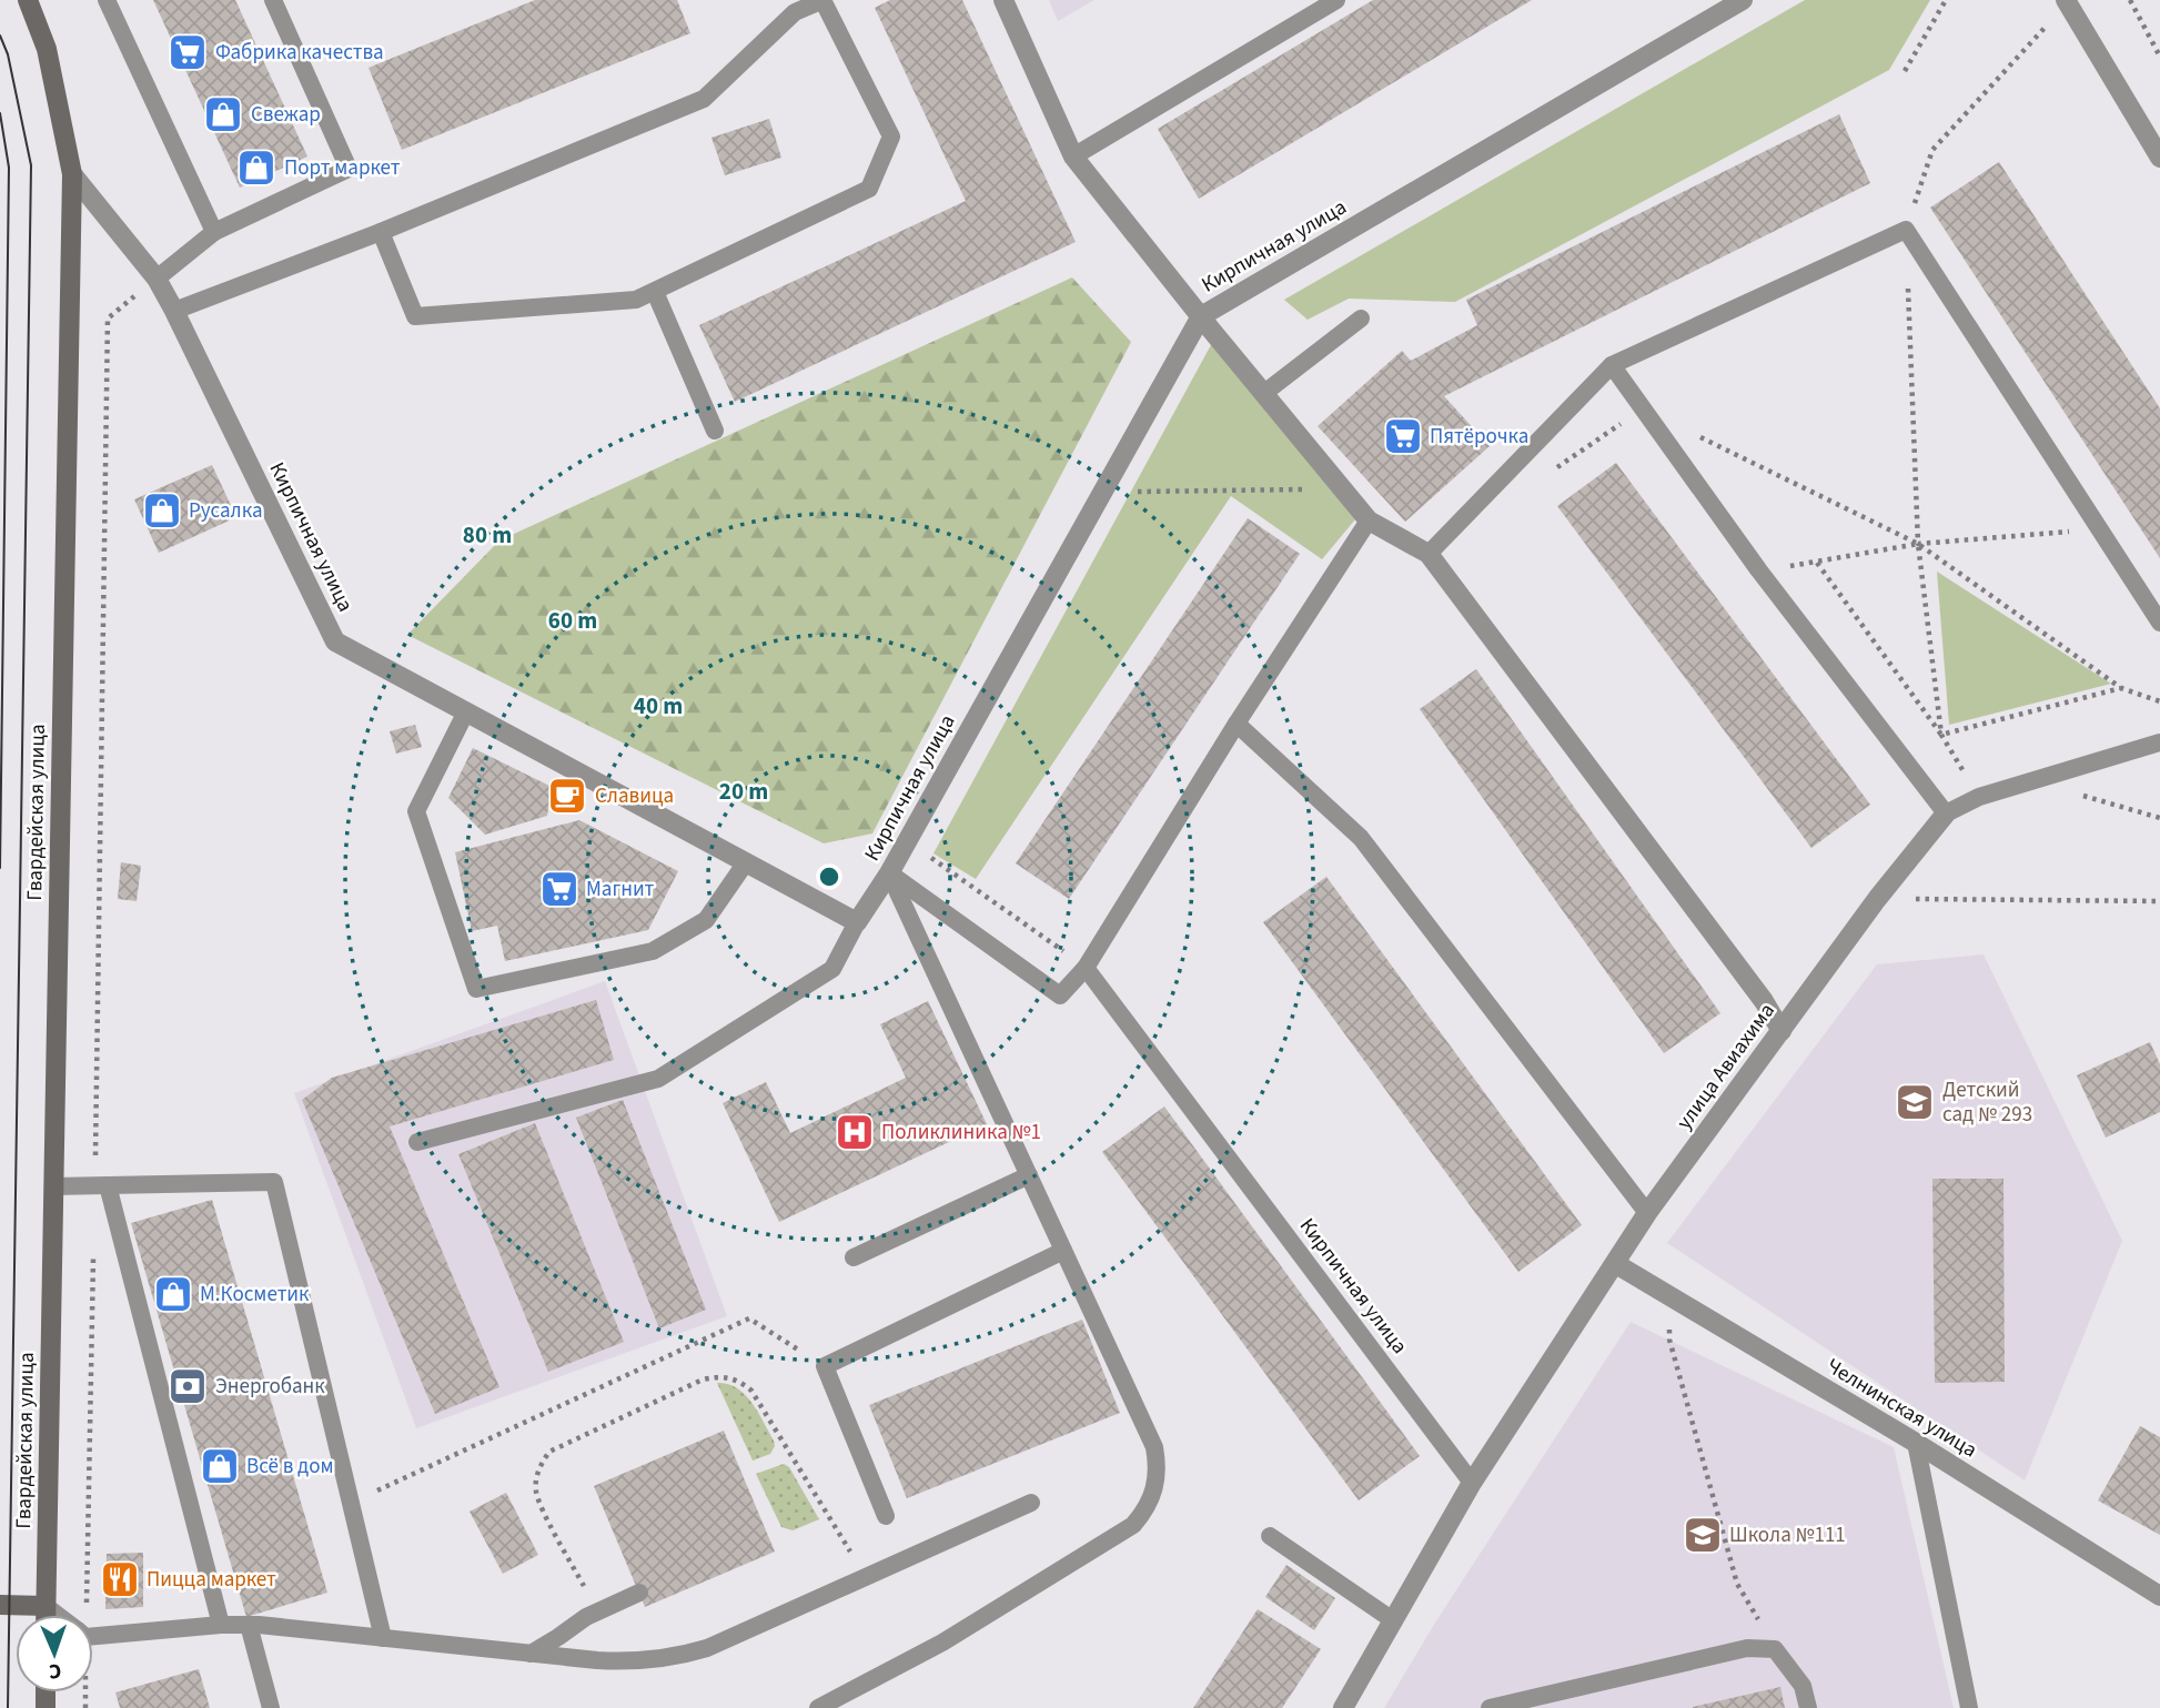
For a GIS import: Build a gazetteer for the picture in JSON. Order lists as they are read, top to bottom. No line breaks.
{"streets":{"main road":["Гвардейская улица"],"street":["Кирпичная улица","улица Авиахима","Челнинская улица"]},"crossings":[["Кирпичная улица","Гвардейская улица"],["улица Авиахима","Челнинская улица"]],"places":{"supermarket":["Фабрика качества","Пятёрочка","Магнит"],"shop":["Свежар","Порт маркет","Русалка","М.Косметик","Всё в дом"],"cafe":["Славица"],"school or university":["Детский сад № 293","Школа №111"],"hospital":["Поликлиника №1"],"bank":["Энергобанк"],"restaurant":["Пицца маркет"]},"north":"bottom","rings":["80 m","60 m","40 m","20 m"]}
